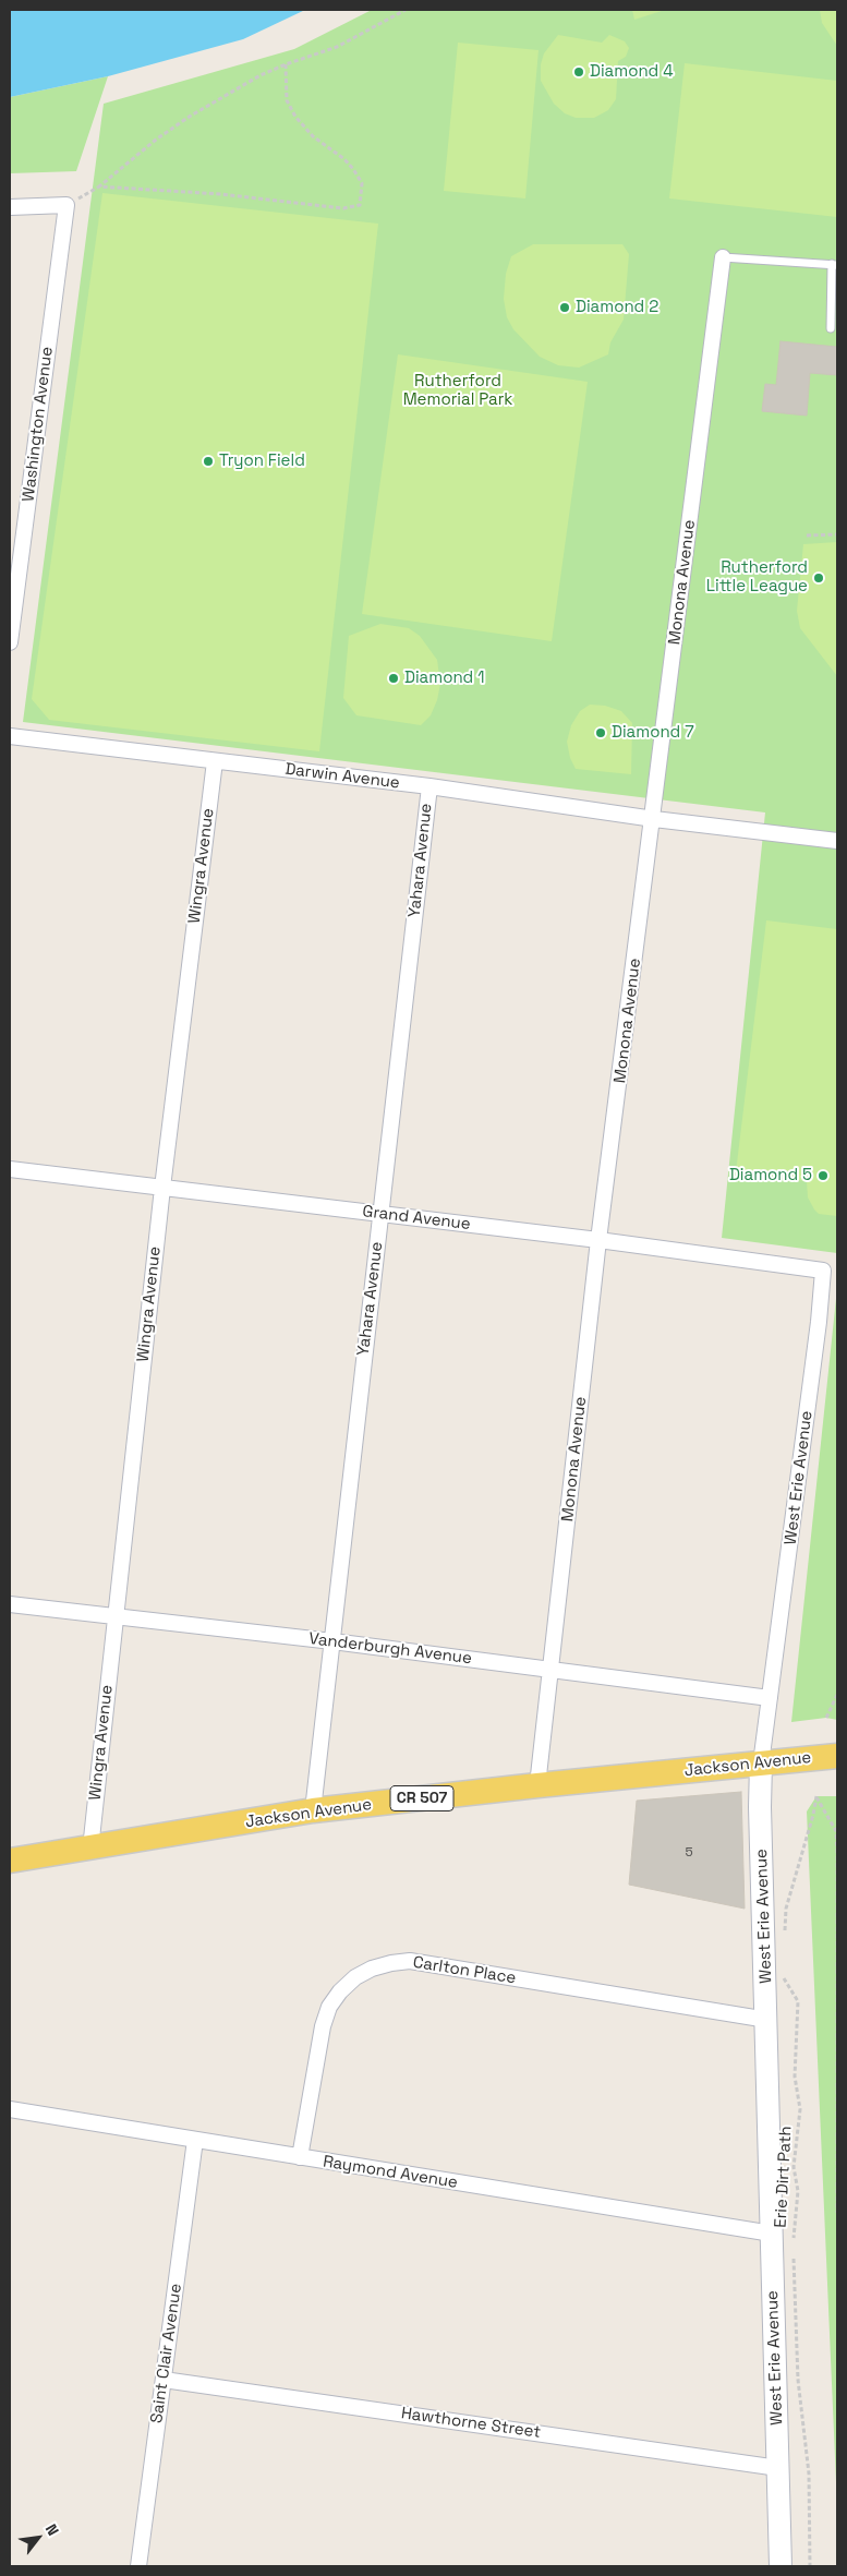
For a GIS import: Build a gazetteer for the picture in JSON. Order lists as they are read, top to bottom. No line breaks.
{"streets":{"main road":["Jackson Avenue","CR 507"],"street":["Washington Avenue","Monona Avenue","Darwin Avenue","Yahara Avenue","Wingra Avenue","Grand Avenue","West Erie Avenue","Vanderburgh Avenue","Carlton Place","Raymond Avenue","Saint Clair Avenue","Hawthorne Street"],"path":["Erie Dirt Path"]},"crossings":[["Monona Avenue","Darwin Avenue"],["Monona Avenue","Grand Avenue"],["Monona Avenue","Vanderburgh Avenue"],["Monona Avenue","Jackson Avenue"],["Darwin Avenue","Yahara Avenue"],["Darwin Avenue","Wingra Avenue"],["Yahara Avenue","Grand Avenue"],["Yahara Avenue","Vanderburgh Avenue"],["Yahara Avenue","Jackson Avenue"],["Wingra Avenue","Grand Avenue"],["Wingra Avenue","Vanderburgh Avenue"],["Wingra Avenue","Jackson Avenue"],["Grand Avenue","West Erie Avenue"],["West Erie Avenue","Vanderburgh Avenue"],["West Erie Avenue","Jackson Avenue"],["West Erie Avenue","Carlton Place"],["West Erie Avenue","Raymond Avenue"],["West Erie Avenue","Hawthorne Street"],["Carlton Place","Raymond Avenue"],["Raymond Avenue","Saint Clair Avenue"],["Saint Clair Avenue","Hawthorne Street"]],"parks":["Rutherford Memorial Park"],"places":["Diamond 4","Diamond 2","Tryon Field","Rutherford Little League","Diamond 1","Diamond 7","Diamond 5"],"house_numbers":["5"],"north":"top right"}
